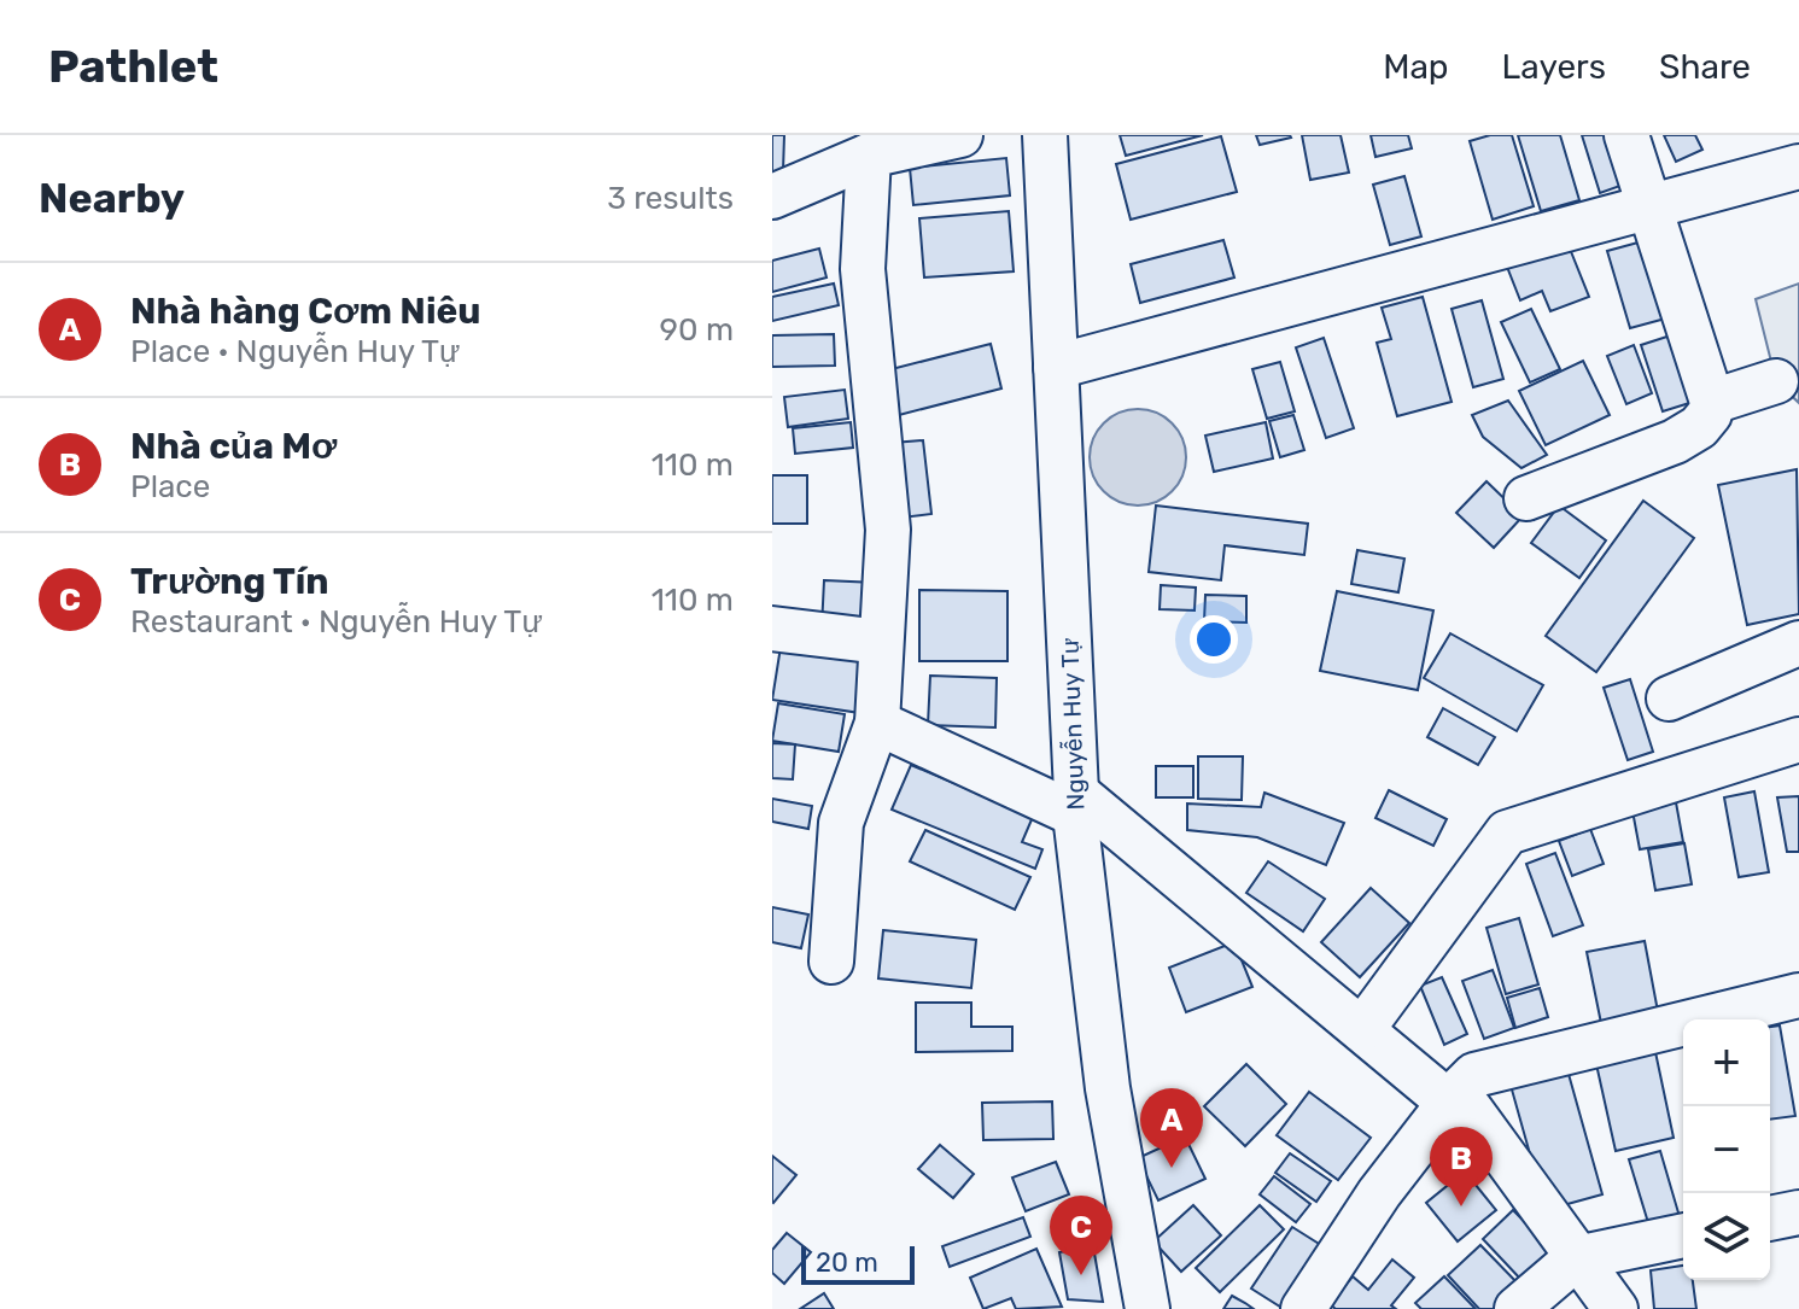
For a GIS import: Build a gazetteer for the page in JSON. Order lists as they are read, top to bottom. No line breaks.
{"streets":{"street":["Nguyễn Huy Tự"]},"scale_bar":"20 m","page":{"header":"Pathlet","nav":["Map","Layers","Share"],"heading":["Nearby","3 results"],"list":[{"mark":"A","name":"Nhà hàng Cơm Niêu","note":"Place · Nguyễn Huy Tự","value":"90 m"},{"mark":"B","name":"Nhà của Mơ","note":"Place","value":"110 m"},{"mark":"C","name":"Trường Tín","note":"Restaurant · Nguyễn Huy Tự","value":"110 m"}],"map_buttons":["+","−"],"pins":["A","B","C"],"scale":"20 m"}}
